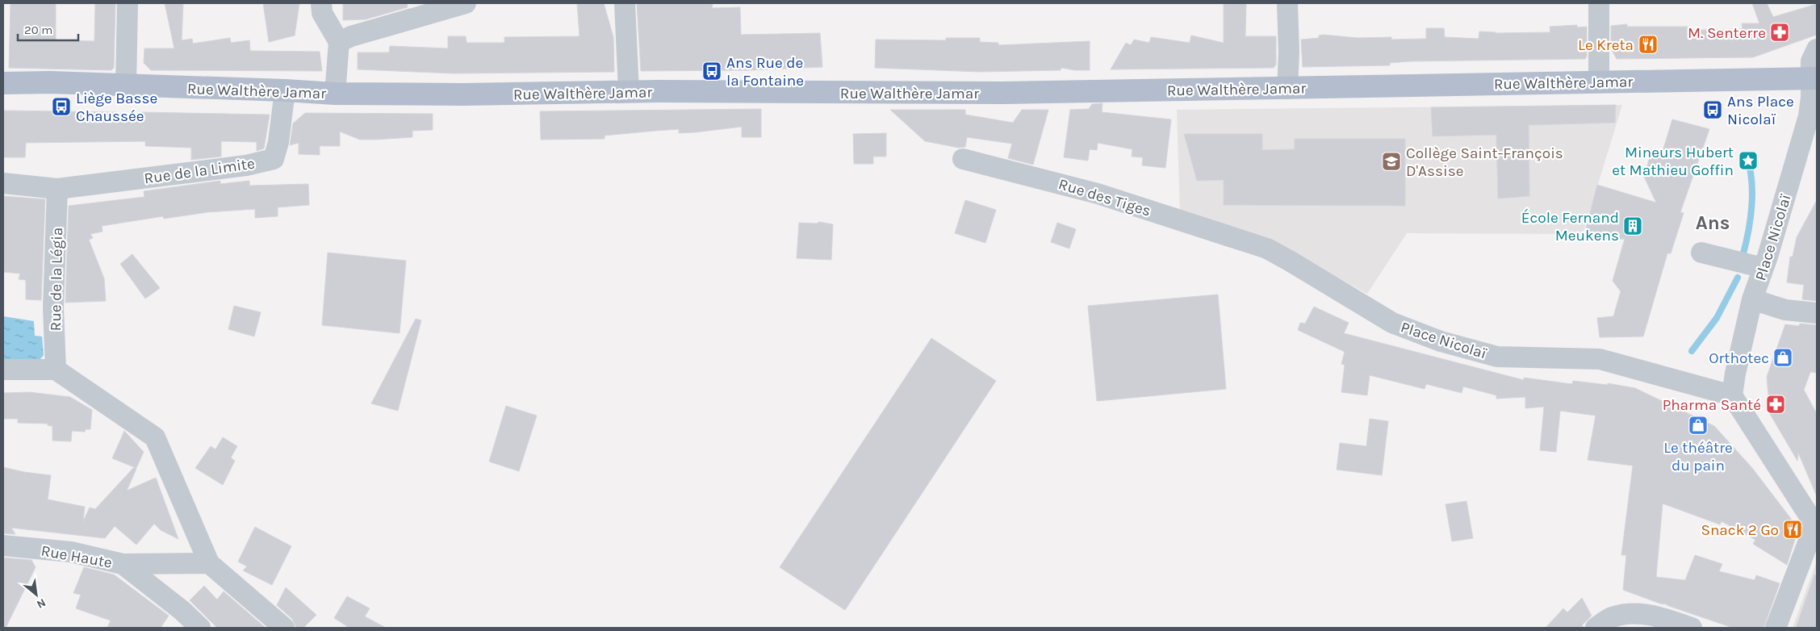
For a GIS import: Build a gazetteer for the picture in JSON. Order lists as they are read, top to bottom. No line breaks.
{"streets":{"main road":["Rue Walthère Jamar"],"street":["Rue de la Limite","Rue des Tiges","Place Nicolaï","Rue de la Légia","Rue Haute"]},"crossings":[["Rue Walthère Jamar","Rue de la Limite"],["Rue Walthère Jamar","Place Nicolaï"],["Rue de la Limite","Rue de la Légia"],["Rue des Tiges","Place Nicolaï"]],"districts":["Ans"],"places":{"pharmacy":["M. Senterre","Pharma Santé"],"restaurant":["Le Kreta","Snack 2 Go"],"bus stop":["Ans Rue de la Fontaine","Liège Basse Chaussée","Ans Place Nicolaï"],"place":["Mineurs Hubert et Mathieu Goffin"],"school or university":["Collège Saint-François D'Assise"],"building":["École Fernand Meukens"],"shop":["Orthotec","Le théâtre du pain"]},"scale_bar":"20 m","north":"bottom right"}
